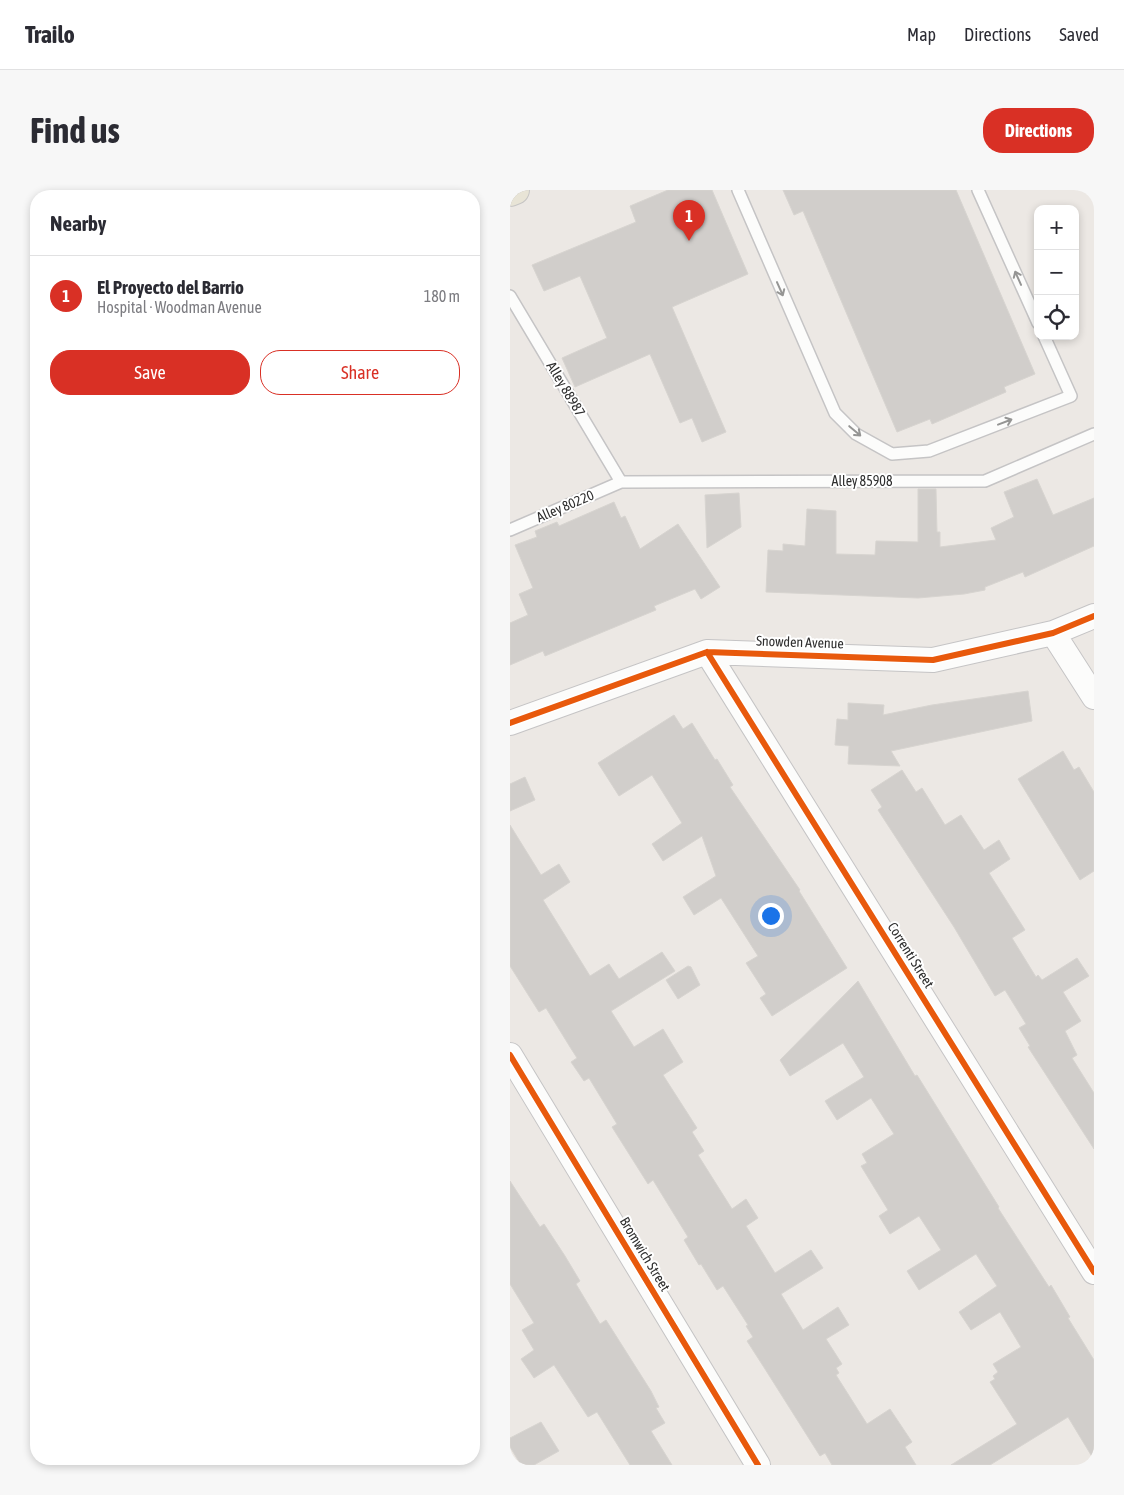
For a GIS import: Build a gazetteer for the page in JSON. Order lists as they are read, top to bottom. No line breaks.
{"streets":{"street":["Snowden Avenue","Correnti Street","Bromwich Street"],"lane":["Alley 88987","Alley 85908","Alley 80220"]},"crossings":[["Alley 88987","Alley 85908"],["Alley 88987","Alley 80220"],["Alley 85908","Alley 80220"],["Snowden Avenue","Correnti Street"]],"page":{"header":"Trailo","nav":["Map","Directions","Saved"],"buttons":["Directions",["Save","Share"]],"title":"Find us","heading":"Nearby","pins":"1","map_buttons":["+","−"],"list":[{"mark":"1","name":"El Proyecto del Barrio","note":"Hospital · Woodman Avenue","value":"180 m"}]}}
